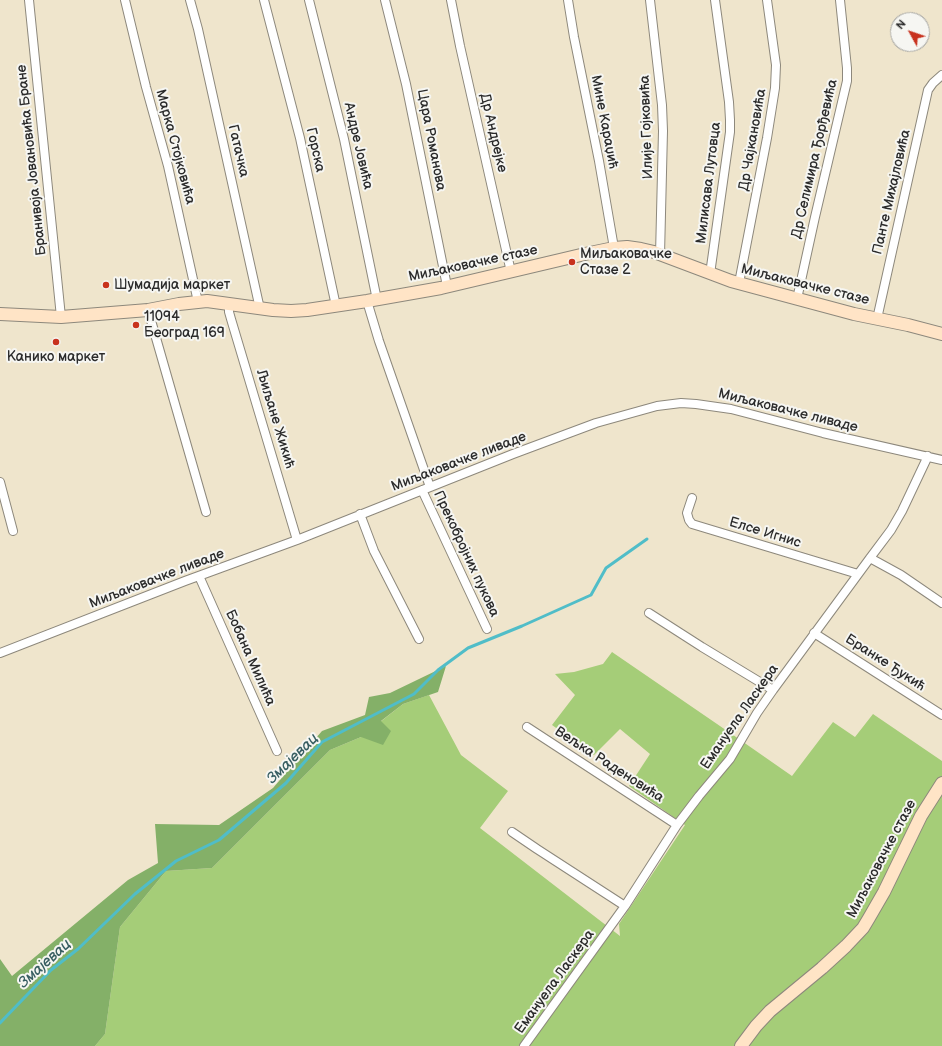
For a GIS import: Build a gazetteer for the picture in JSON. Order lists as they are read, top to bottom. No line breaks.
{"streets":{"street":["Мине Караџић","Илије Гојковића","Др Андрејке","Цара Романова","Др Чајкановића","Андре Јовића","Марка Стојковића","Горска","Гатачка","Др Селимира Ђорђевића","Бранивоја Јовановића Бране","Милисава Лутовца","Панте Михајловића","Миљаковачке стазе","Миљаковачке ливаде","Љиљане Жикић","Елсе Игнис","Прекобројних пукова","Бобана Милића","Бранке Ђукић","Емануела Ласкера","Вељка Раденовића"]},"crossings":[["Мине Караџић","Миљаковачке стазе"],["Илије Гојковића","Миљаковачке стазе"],["Др Андрејке","Миљаковачке стазе"],["Цара Романова","Миљаковачке стазе"],["Др Чајкановића","Миљаковачке стазе"],["Андре Јовића","Миљаковачке стазе"],["Андре Јовића","Миљаковачке ливаде"],["Марка Стојковића","Миљаковачке стазе"],["Горска","Миљаковачке стазе"],["Гатачка","Миљаковачке стазе"],["Др Селимира Ђорђевића","Миљаковачке стазе"],["Бранивоја Јовановића Бране","Миљаковачке стазе"],["Милисава Лутовца","Миљаковачке стазе"],["Панте Михајловића","Миљаковачке стазе"],["Миљаковачке стазе","Љиљане Жикић"],["Миљаковачке ливаде","Љиљане Жикић"],["Миљаковачке ливаде","Прекобројних пукова"],["Миљаковачке ливаде","Бобана Милића"],["Миљаковачке ливаде","Емануела Ласкера"],["Елсе Игнис","Емануела Ласкера"],["Бранке Ђукић","Емануела Ласкера"],["Емануела Ласкера","Вељка Раденовића"]],"water":["Змајевац"],"places":["Миљаковачке Стазе 2","Шумадија маркет","11094 Београд 169","Канико маркет"],"north":"top left"}
